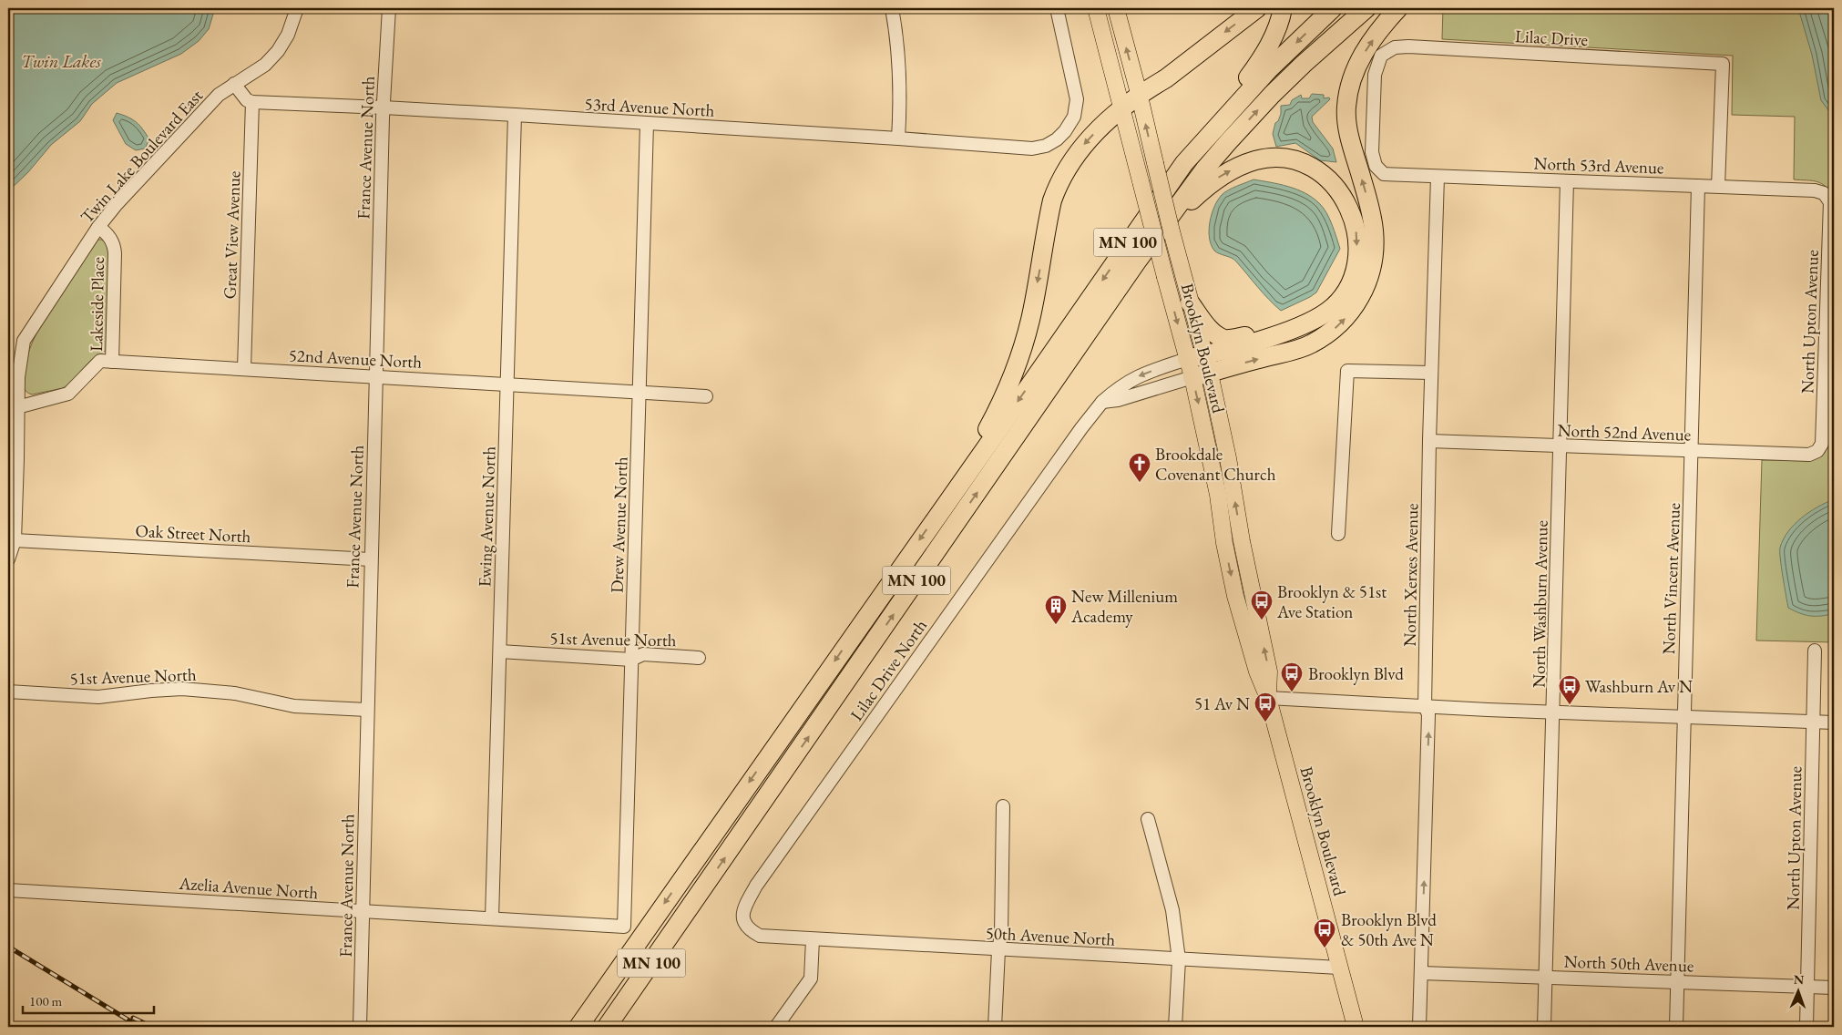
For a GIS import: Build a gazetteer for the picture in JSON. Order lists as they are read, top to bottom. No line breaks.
{"streets":{"highway":["MN 100"],"main road":["Brooklyn Boulevard"],"street":["Lilac Drive","53rd Avenue North","France Avenue North","Twin Lake Boulevard East","North 53rd Avenue","Great View Avenue","Lakeside Place","North Upton Avenue","52nd Avenue North","North 52nd Avenue","Ewing Avenue North","Drew Avenue North","Oak Street North","North Xerxes Avenue","North Vincent Avenue","North Washburn Avenue","51st Avenue North","Lilac Drive North","Azelia Avenue North","50th Avenue North","North 50th Avenue"]},"crossings":[["Lilac Drive","North 53rd Avenue"],["53rd Avenue North","France Avenue North"],["53rd Avenue North","Great View Avenue"],["53rd Avenue North","Ewing Avenue North"],["53rd Avenue North","Drew Avenue North"],["France Avenue North","52nd Avenue North"],["France Avenue North","Oak Street North"],["France Avenue North","51st Avenue North"],["France Avenue North","Azelia Avenue North"],["Twin Lake Boulevard East","Lakeside Place"],["Twin Lake Boulevard East","52nd Avenue North"],["Twin Lake Boulevard East","Oak Street North"],["North 53rd Avenue","North Upton Avenue"],["North 53rd Avenue","North Xerxes Avenue"],["North 53rd Avenue","North Vincent Avenue"],["North 53rd Avenue","North Washburn Avenue"],["Great View Avenue","52nd Avenue North"],["Lakeside Place","52nd Avenue North"],["North Upton Avenue","North 52nd Avenue"],["North Upton Avenue","North 50th Avenue"],["Brooklyn Boulevard","Lilac Drive North"],["Brooklyn Boulevard","50th Avenue North"],["52nd Avenue North","Ewing Avenue North"],["52nd Avenue North","Drew Avenue North"],["North 52nd Avenue","North Xerxes Avenue"],["North 52nd Avenue","North Vincent Avenue"],["North 52nd Avenue","North Washburn Avenue"],["Ewing Avenue North","51st Avenue North"],["Ewing Avenue North","Azelia Avenue North"],["Drew Avenue North","51st Avenue North"],["Drew Avenue North","Azelia Avenue North"],["North Xerxes Avenue","North 50th Avenue"],["North Vincent Avenue","North 50th Avenue"],["North Washburn Avenue","North 50th Avenue"],["Lilac Drive North","50th Avenue North"]],"water":["Twin Lakes"],"places":{"church":["Brookdale Covenant Church"],"bus stop":["Brooklyn & 51st Ave Station","Brooklyn Blvd","Washburn Av N","51 Av N","Brooklyn Blvd & 50th Ave N"],"building":["New Millenium Academy"]},"scale_bar":"100 m","north":"top"}
